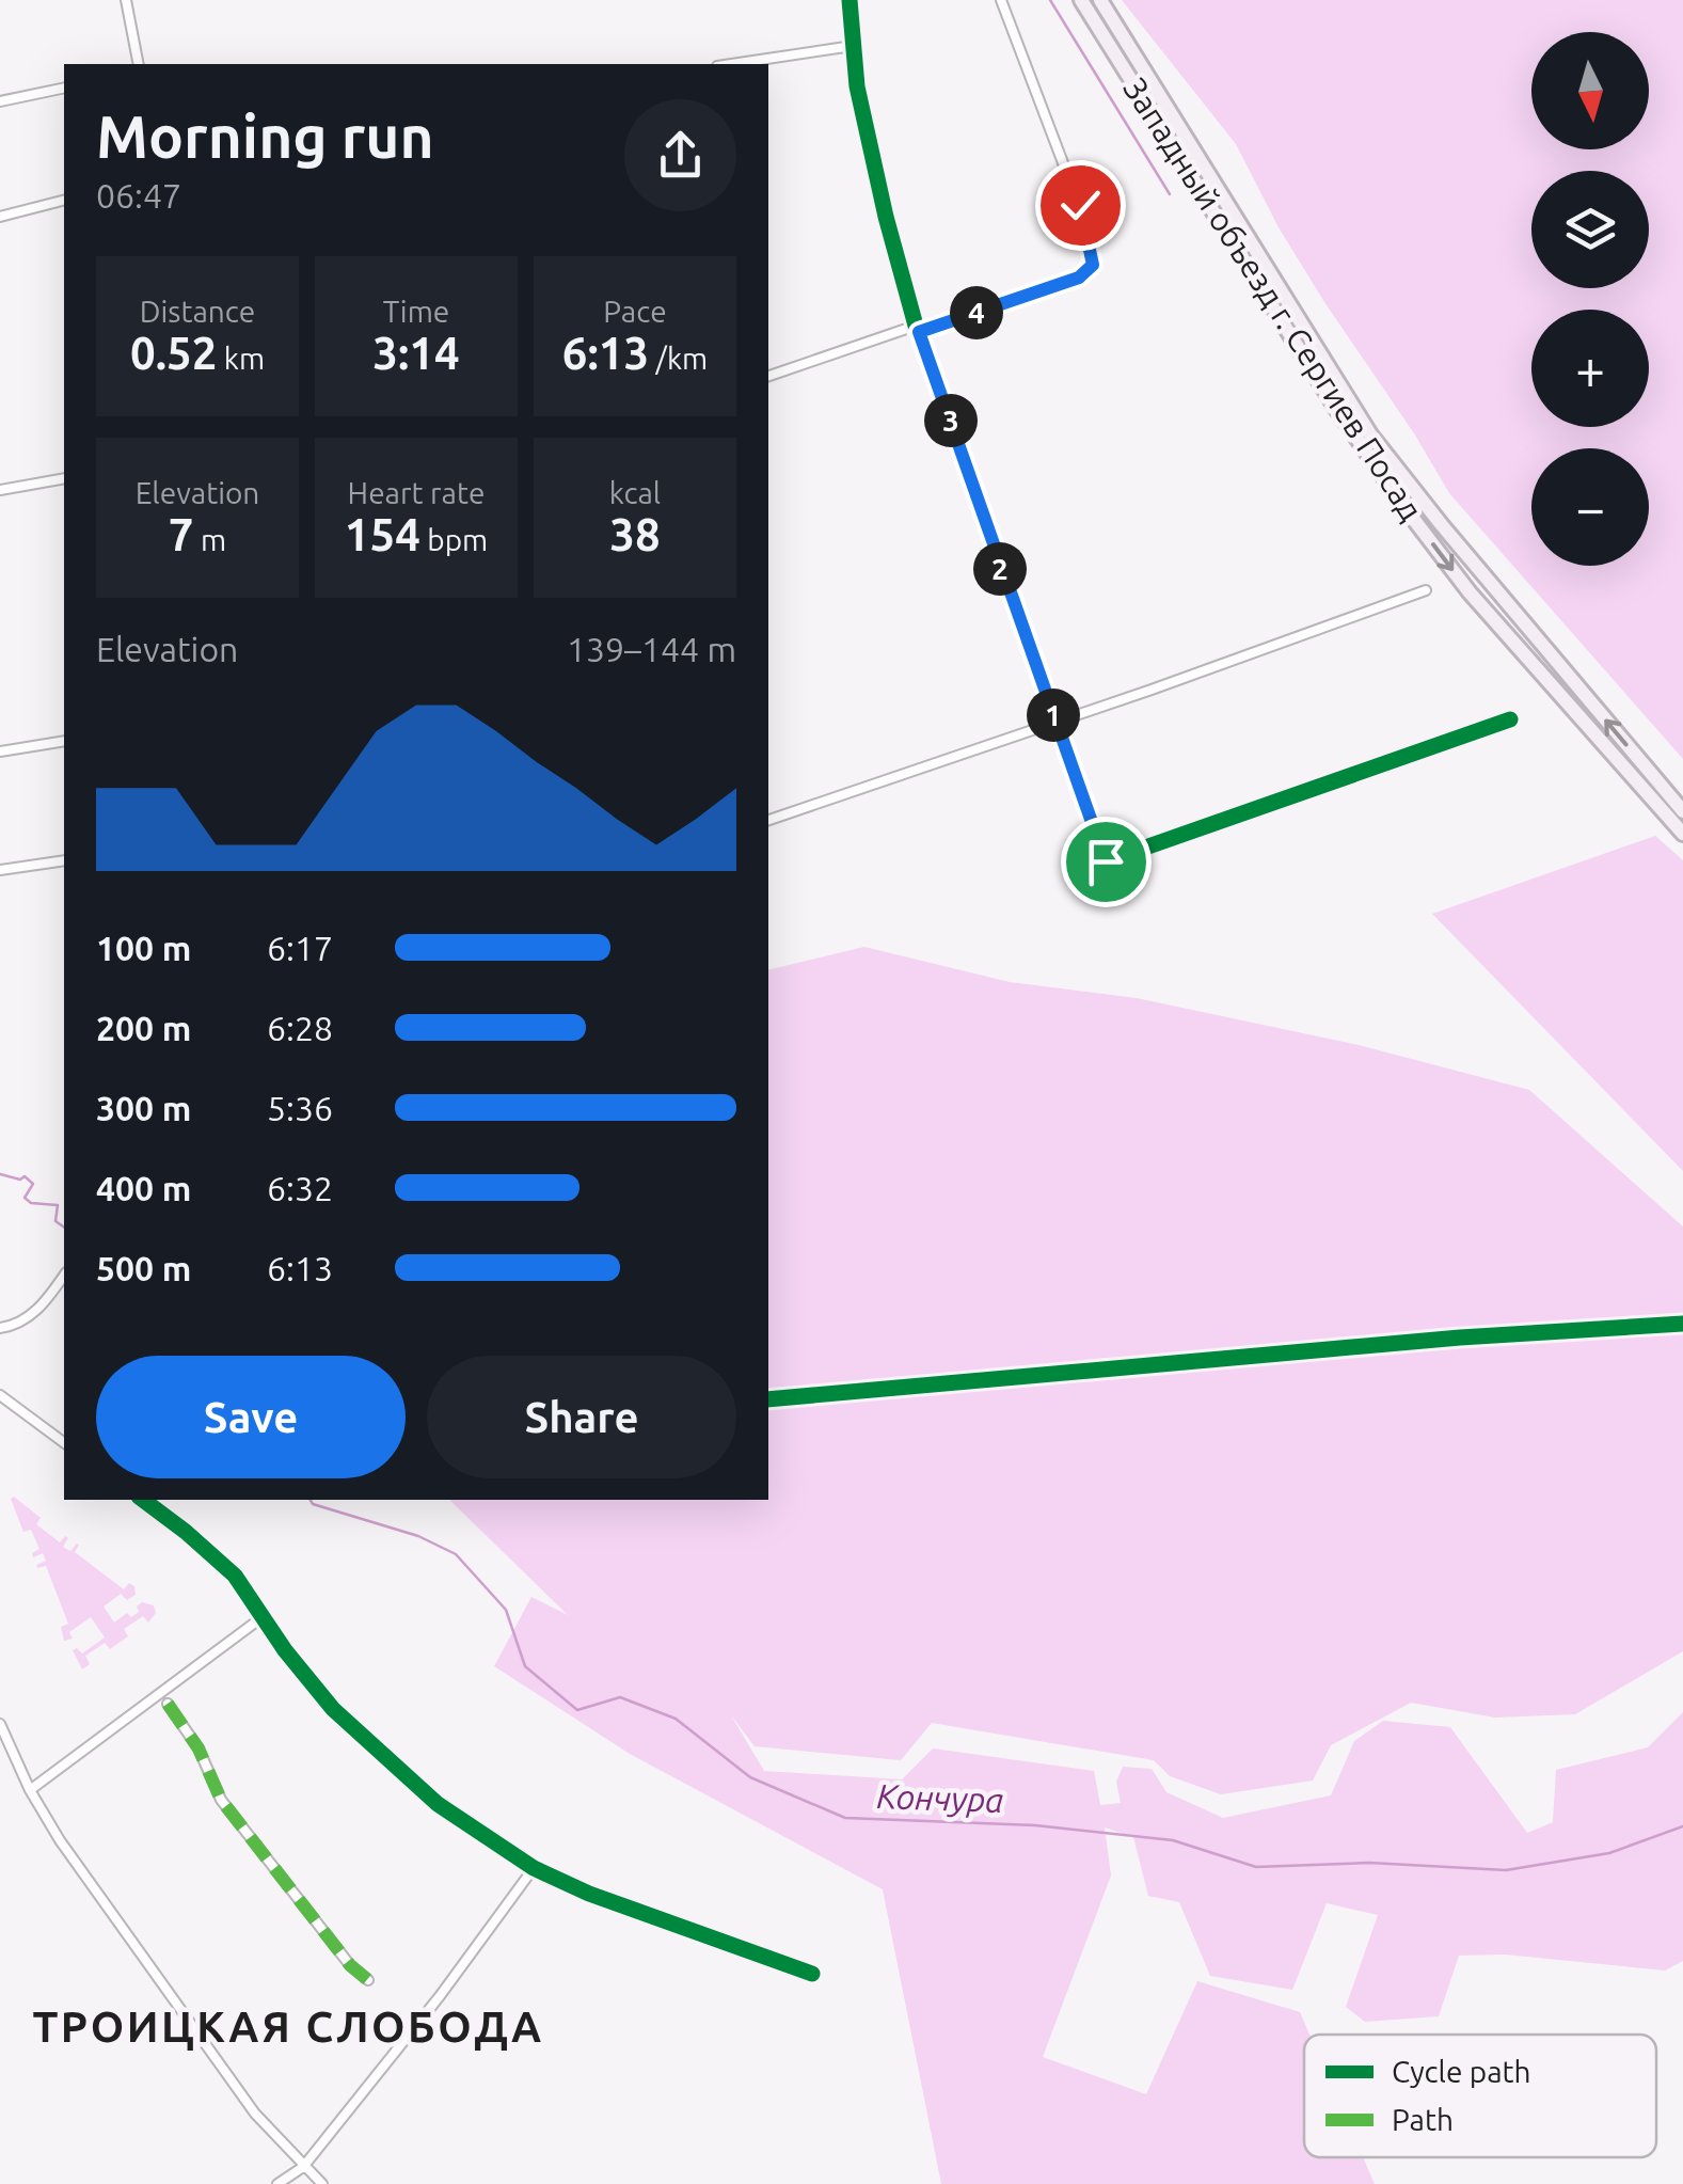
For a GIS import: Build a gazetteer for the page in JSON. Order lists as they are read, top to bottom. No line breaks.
{"streets":{"main road":["Западный объезд г. Сергиев Посад"]},"districts":["ТРОИЦКАЯ СЛОБОДА"],"water":["Кончура"],"legend":["Cycle path","Path"],"north":"bottom","page":{"map_buttons":["+","−"],"heading":["Morning run","06:47"],"stats":[["Distance","0.52 km"],["Time","3:14"],["Pace","6:13 /km"],["Elevation","7 m"],["Heart rate","154 bpm"],["kcal","38"]],"pins":["4","3","2","1"],"chart":["Elevation","139–144 m"],"list":[{"name":"100 m","note":"6:17"},{"name":"200 m","note":"6:28"},{"name":"300 m","note":"5:36"},{"name":"400 m","note":"6:32"},{"name":"500 m","note":"6:13"}],"buttons":["Save","Share"]}}
